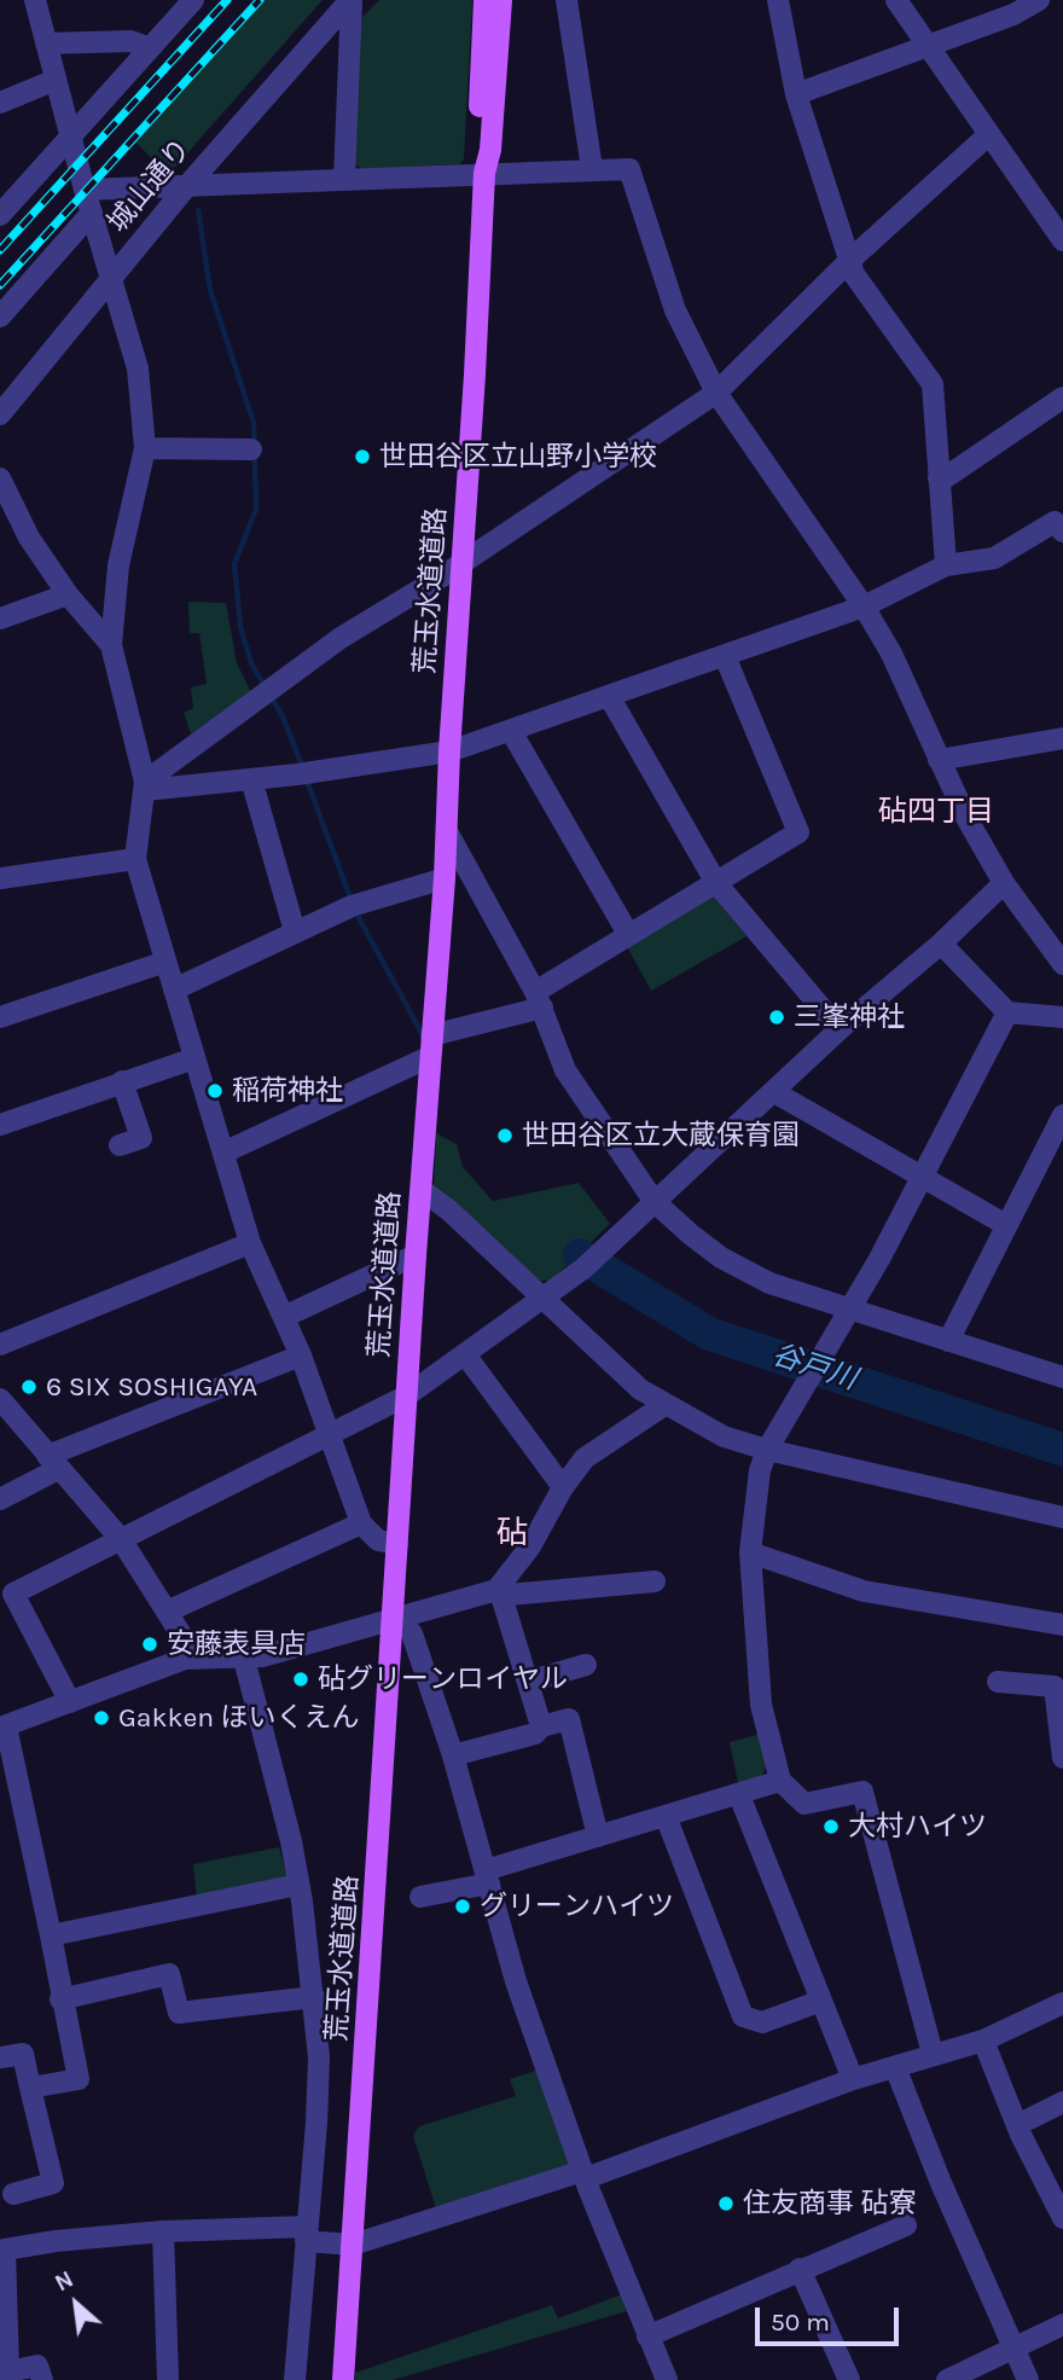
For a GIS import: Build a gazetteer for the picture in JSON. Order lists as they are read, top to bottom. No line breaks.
{"streets":{"main road":["荒玉水道道路"],"street":["城山通り"]},"districts":["砧四丁目","砧"],"water":["谷戸川"],"places":["世田谷区立山野小学校","三峯神社","稲荷神社","世田谷区立大蔵保育園","6 SIX SOSHIGAYA","安藤表具店","砧グリーンロイヤル","Gakken ほいくえん","大村ハイツ","グリーンハイツ","住友商事 砧寮"],"scale_bar":"50 m","north":"top left"}
